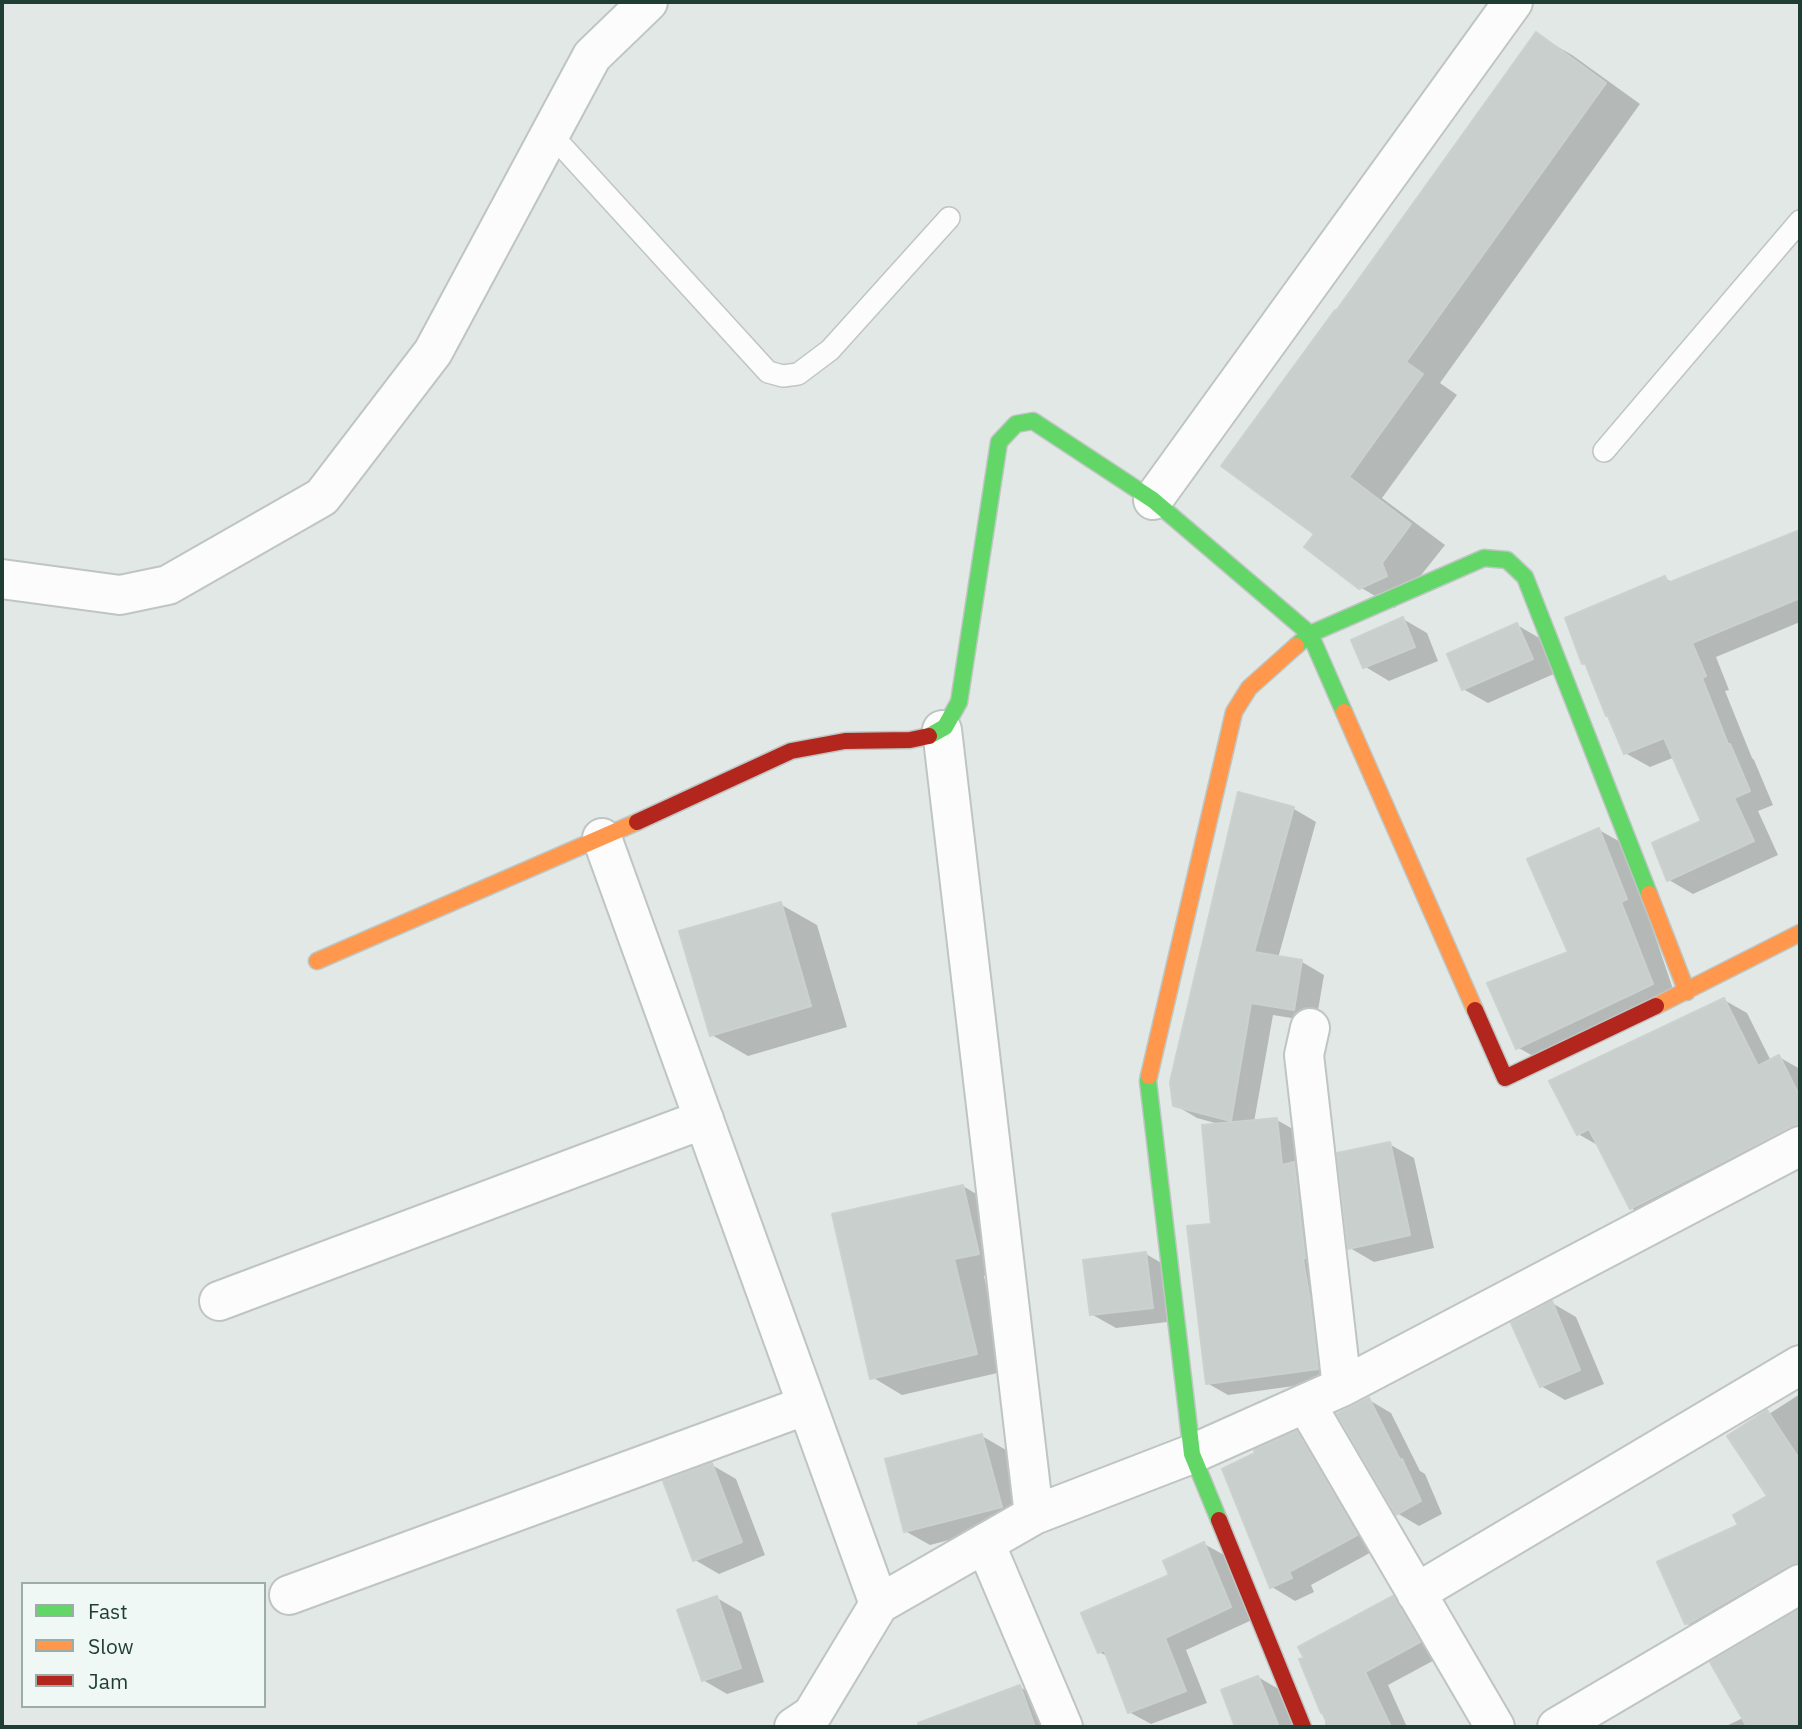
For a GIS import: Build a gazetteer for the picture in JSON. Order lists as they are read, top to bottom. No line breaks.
{"legend":["Fast","Slow","Jam"]}
